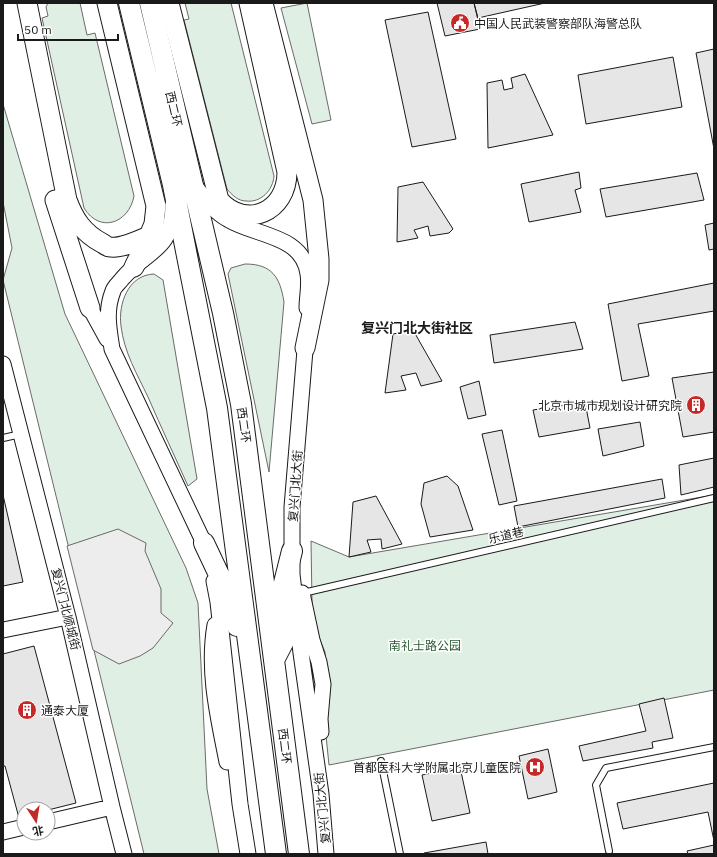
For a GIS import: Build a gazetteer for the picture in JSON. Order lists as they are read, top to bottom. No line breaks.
{"streets":{"highway":["西二环"],"street":["复兴门北大街","复兴门北顺城街"],"lane":["乐道巷"]},"crossings":[["西二环","复兴门北大街"]],"districts":["复兴门北大街社区"],"parks":["南礼士路公园"],"places":{"public building":["中国人民武装警察部队海警总队"],"building":["北京市城市规划设计研究院","通泰大厦"],"hospital":["首都医科大学附属北京儿童医院"]},"scale_bar":"50 m","north":"bottom"}
